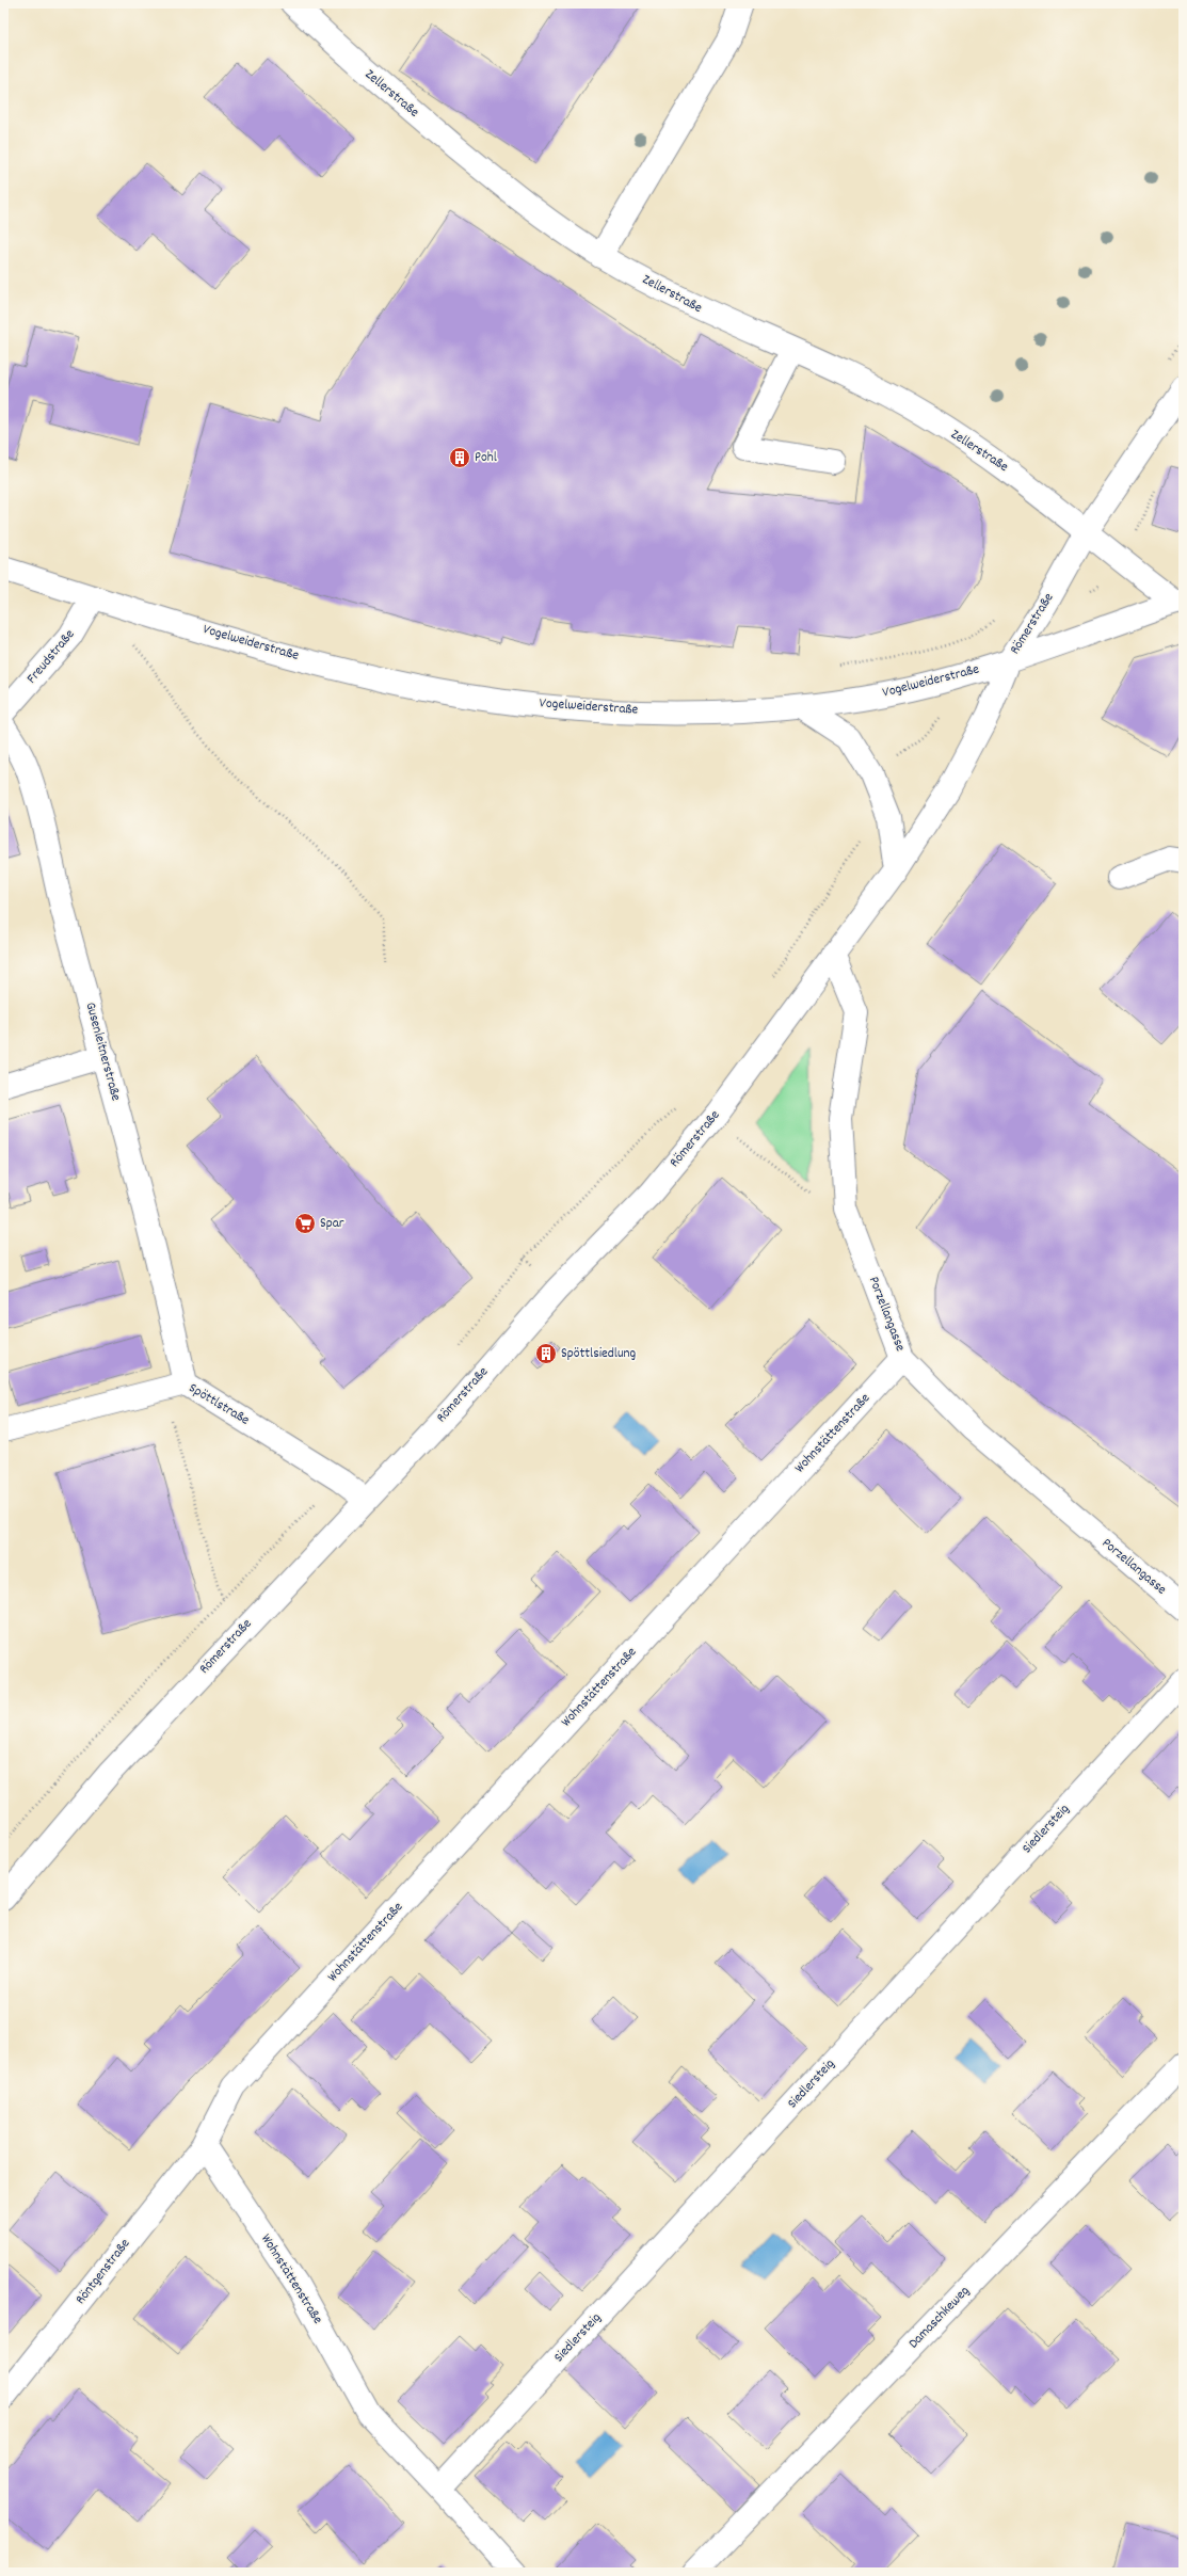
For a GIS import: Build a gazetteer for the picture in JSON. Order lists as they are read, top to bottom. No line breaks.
{"streets":{"street":["Zellerstraße","Römerstraße","Vogelweiderstraße","Freudstraße","Gusenleitnerstraße","Porzellangasse","Spöttlstraße","Wohnstättenstraße","Siedlersteig","Röntgenstraße","Damaschkeweg"]},"crossings":[["Zellerstraße","Römerstraße"],["Zellerstraße","Vogelweiderstraße"],["Römerstraße","Vogelweiderstraße"],["Römerstraße","Porzellangasse"],["Römerstraße","Spöttlstraße"],["Vogelweiderstraße","Freudstraße"],["Gusenleitnerstraße","Spöttlstraße"],["Porzellangasse","Wohnstättenstraße"],["Wohnstättenstraße","Siedlersteig"],["Wohnstättenstraße","Röntgenstraße"]],"places":{"building":["Pohl","Spöttlsiedlung"],"supermarket":["Spar"]}}
